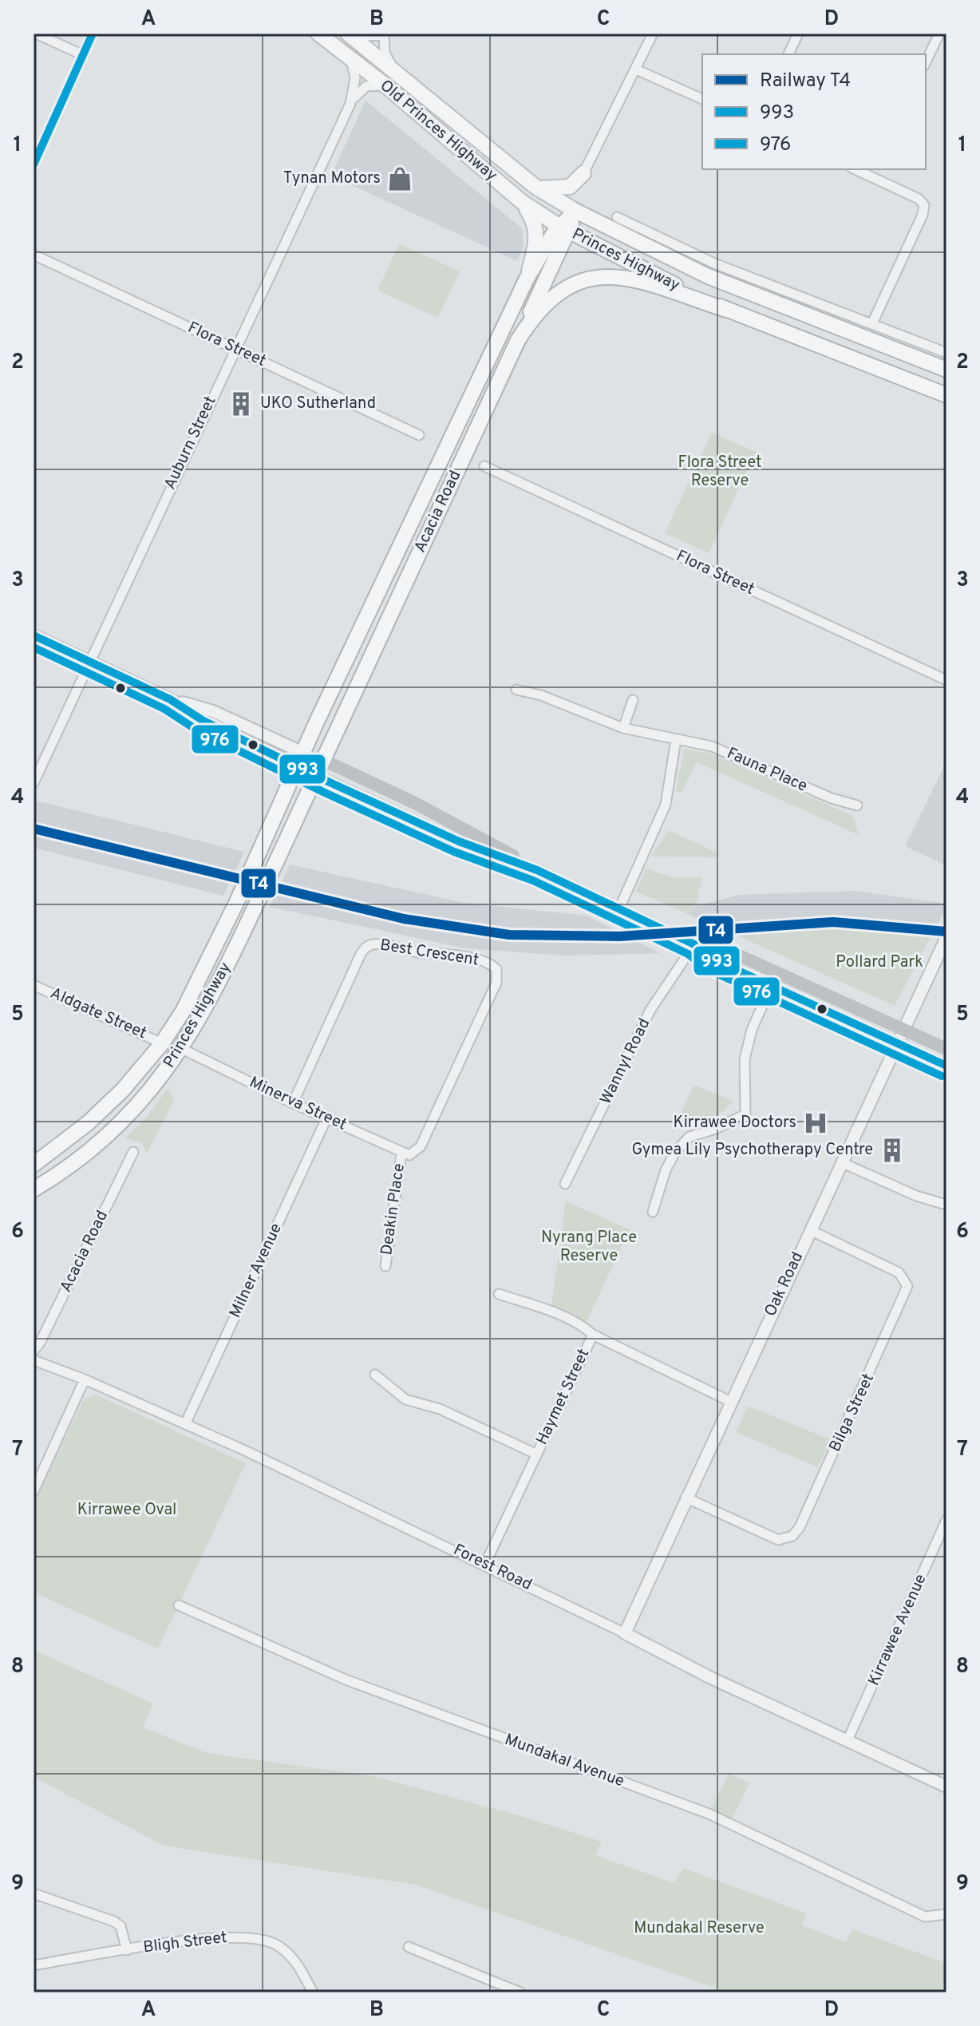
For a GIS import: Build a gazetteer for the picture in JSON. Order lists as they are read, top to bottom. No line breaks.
{"streets":{"main road":["Old Princes Highway","Princes Highway","Acacia Road"],"street":["Flora Street","Auburn Street","Fauna Place","Best Crescent","Aldgate Street","Wannyl Road","Minerva Street","Deakin Place","Milner Avenue","Oak Road","Haymet Street","Bilga Street","Forest Road","Kirrawee Avenue","Mundakal Avenue","Bligh Street"]},"crossings":[["Old Princes Highway","Princes Highway"],["Old Princes Highway","Auburn Street"],["Old Princes Highway","Acacia Road"],["Princes Highway","Acacia Road"],["Princes Highway","Aldgate Street"],["Princes Highway","Minerva Street"],["Flora Street","Auburn Street"],["Best Crescent","Minerva Street"],["Minerva Street","Deakin Place"],["Minerva Street","Milner Avenue"],["Milner Avenue","Forest Road"],["Oak Road","Haymet Street"],["Oak Road","Bilga Street"],["Oak Road","Forest Road"],["Haymet Street","Forest Road"],["Forest Road","Kirrawee Avenue"]],"parks":["Flora Street Reserve","Pollard Park","Nyrang Place Reserve","Kirrawee Oval","Mundakal Reserve"],"places":{"shop":["Tynan Motors"],"building":["UKO Sutherland","Gymea Lily Psychotherapy Centre"],"hospital":["Kirrawee Doctors"]},"lines":["transit line 993","transit line 976","rail line T4"],"legend":["Railway T4","993","976"],"grid":{"columns":["A","B","C","D"],"rows":["1","2","3","4","5","6","7","8","9"]}}
